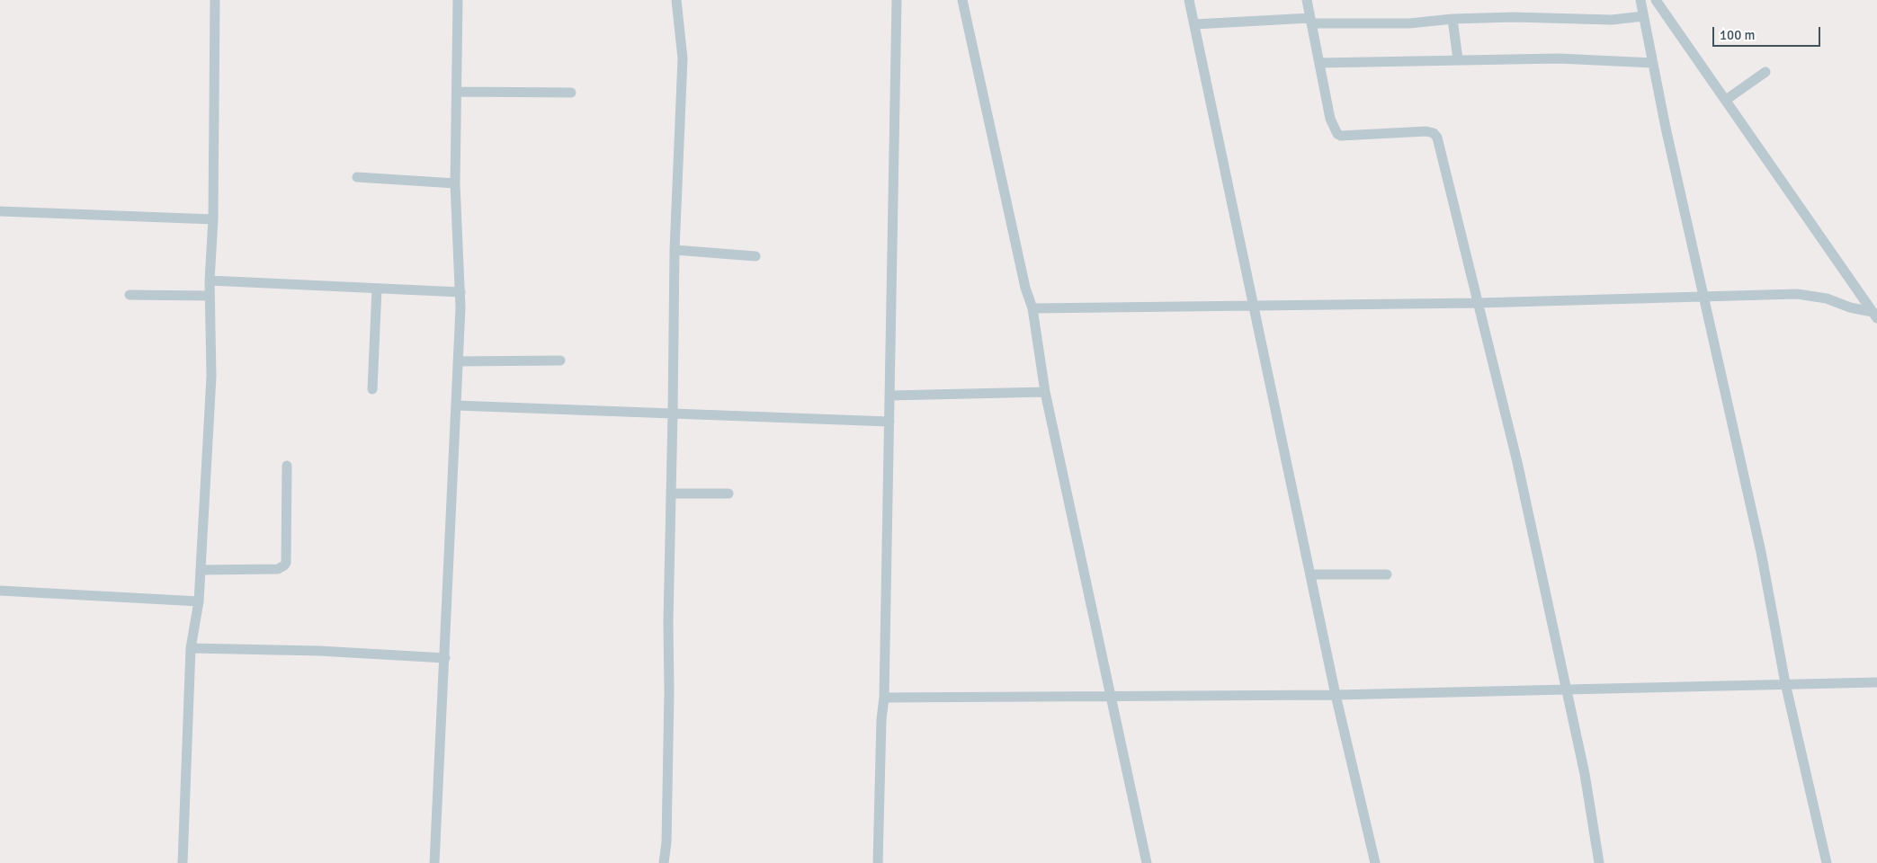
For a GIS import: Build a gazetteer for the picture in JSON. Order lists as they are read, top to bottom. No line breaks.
{"scale_bar":"100 m"}
